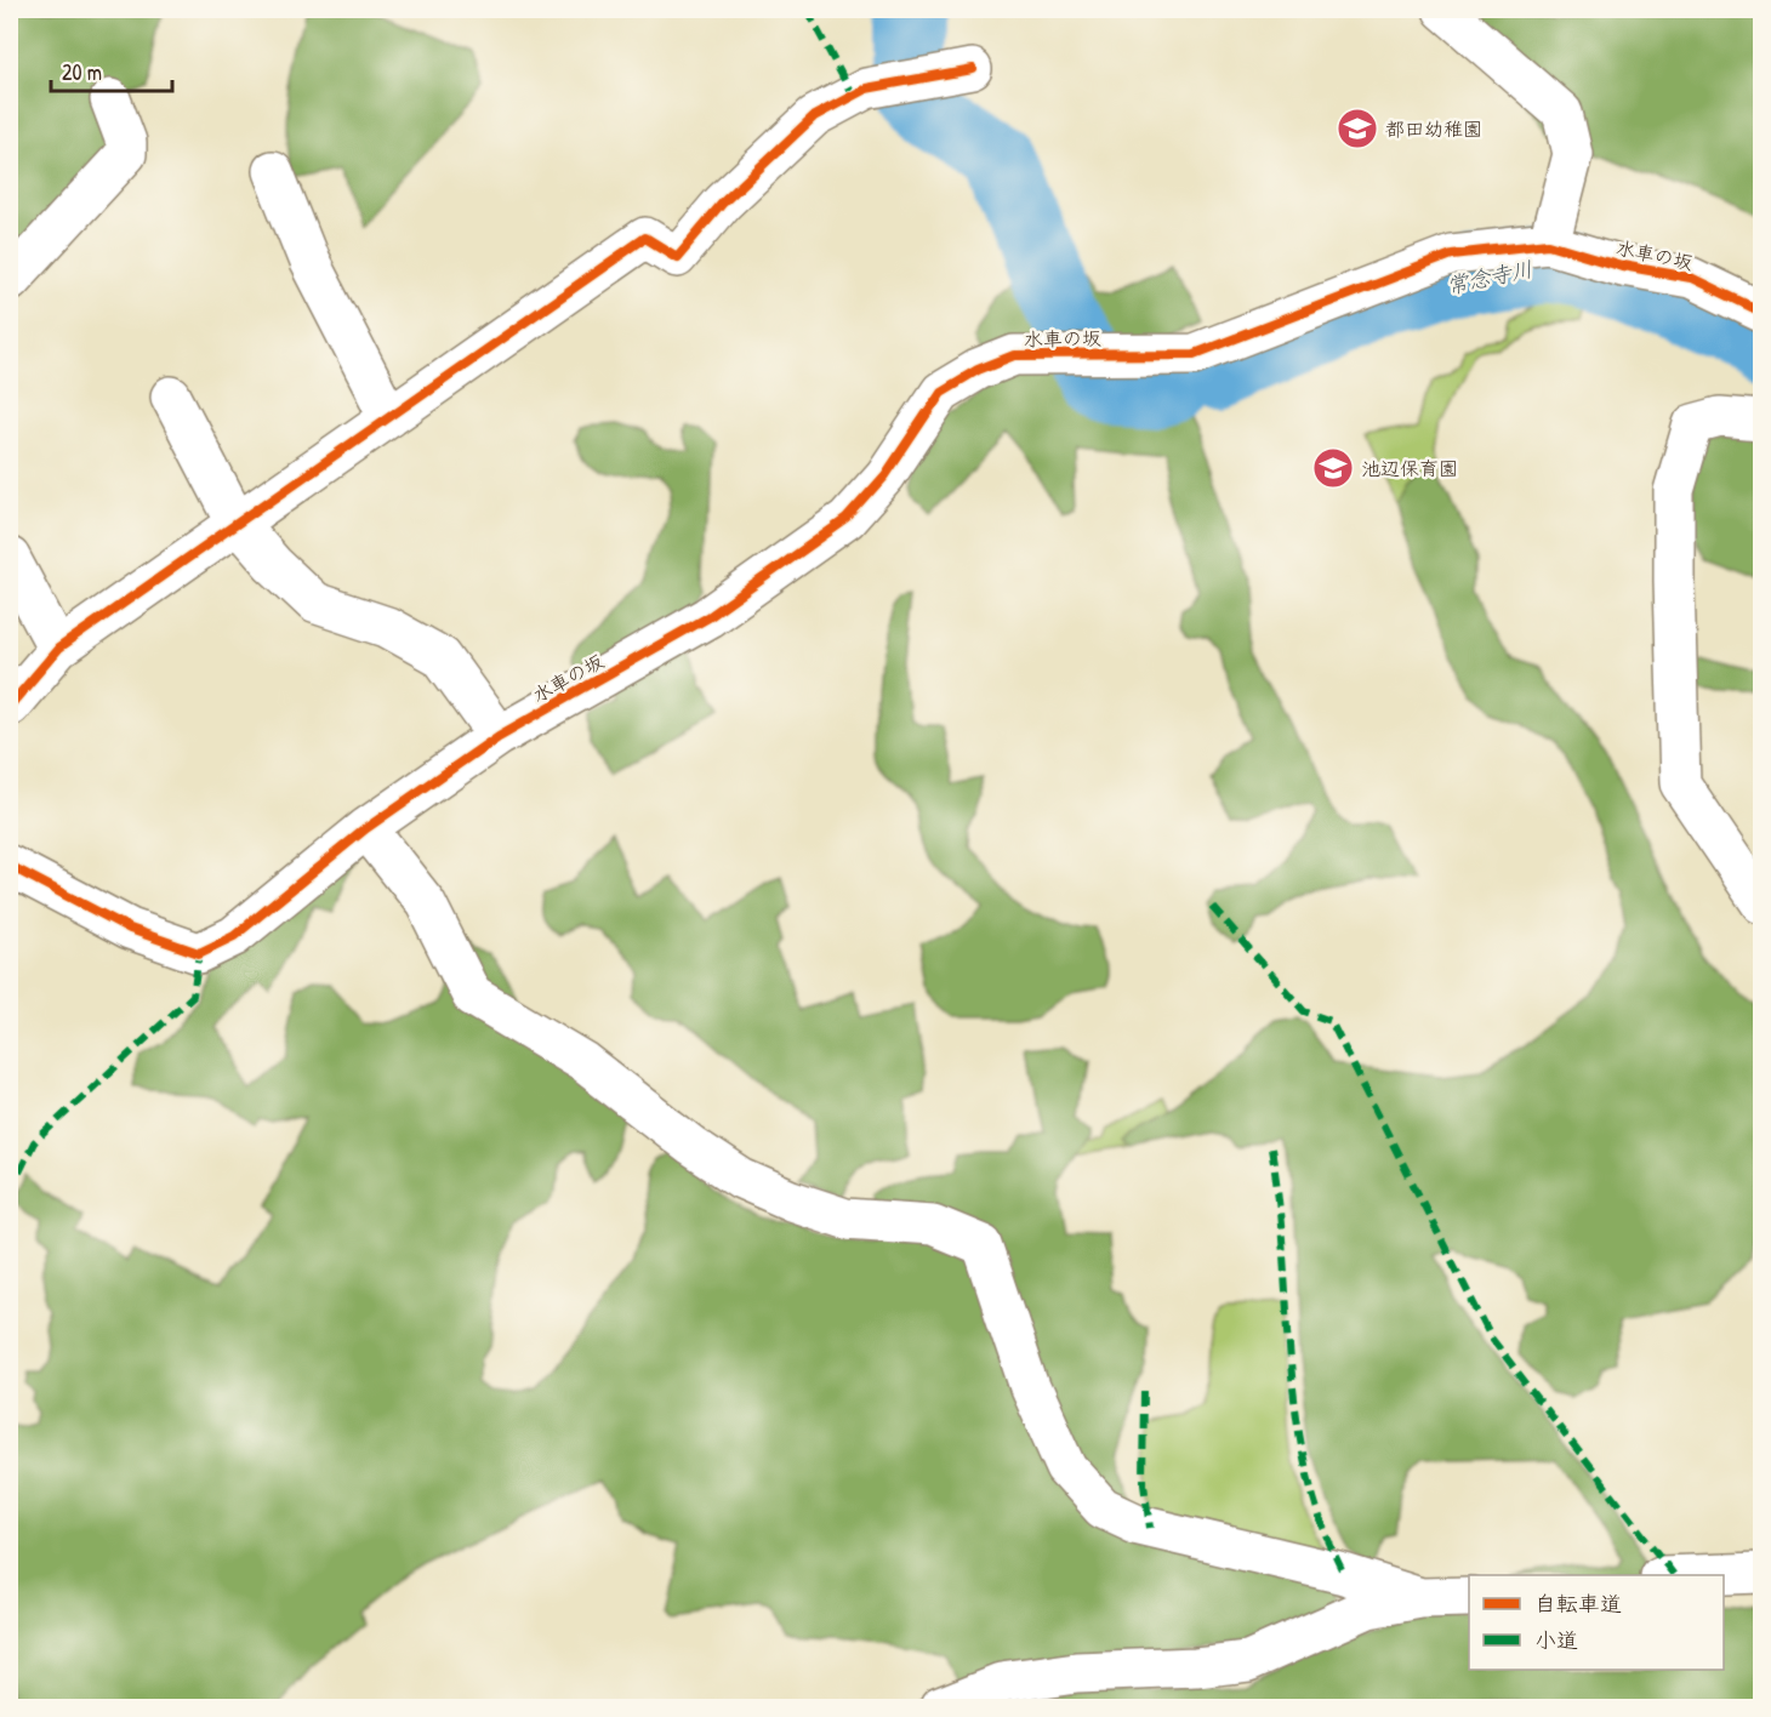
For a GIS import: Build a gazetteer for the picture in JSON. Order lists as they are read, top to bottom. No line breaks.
{"streets":{"street":["水車の坂"]},"water":["常念寺川"],"places":{"school or university":["都田幼稚園","池辺保育園"]},"legend":["自転車道","小道"],"scale_bar":"20 m"}
